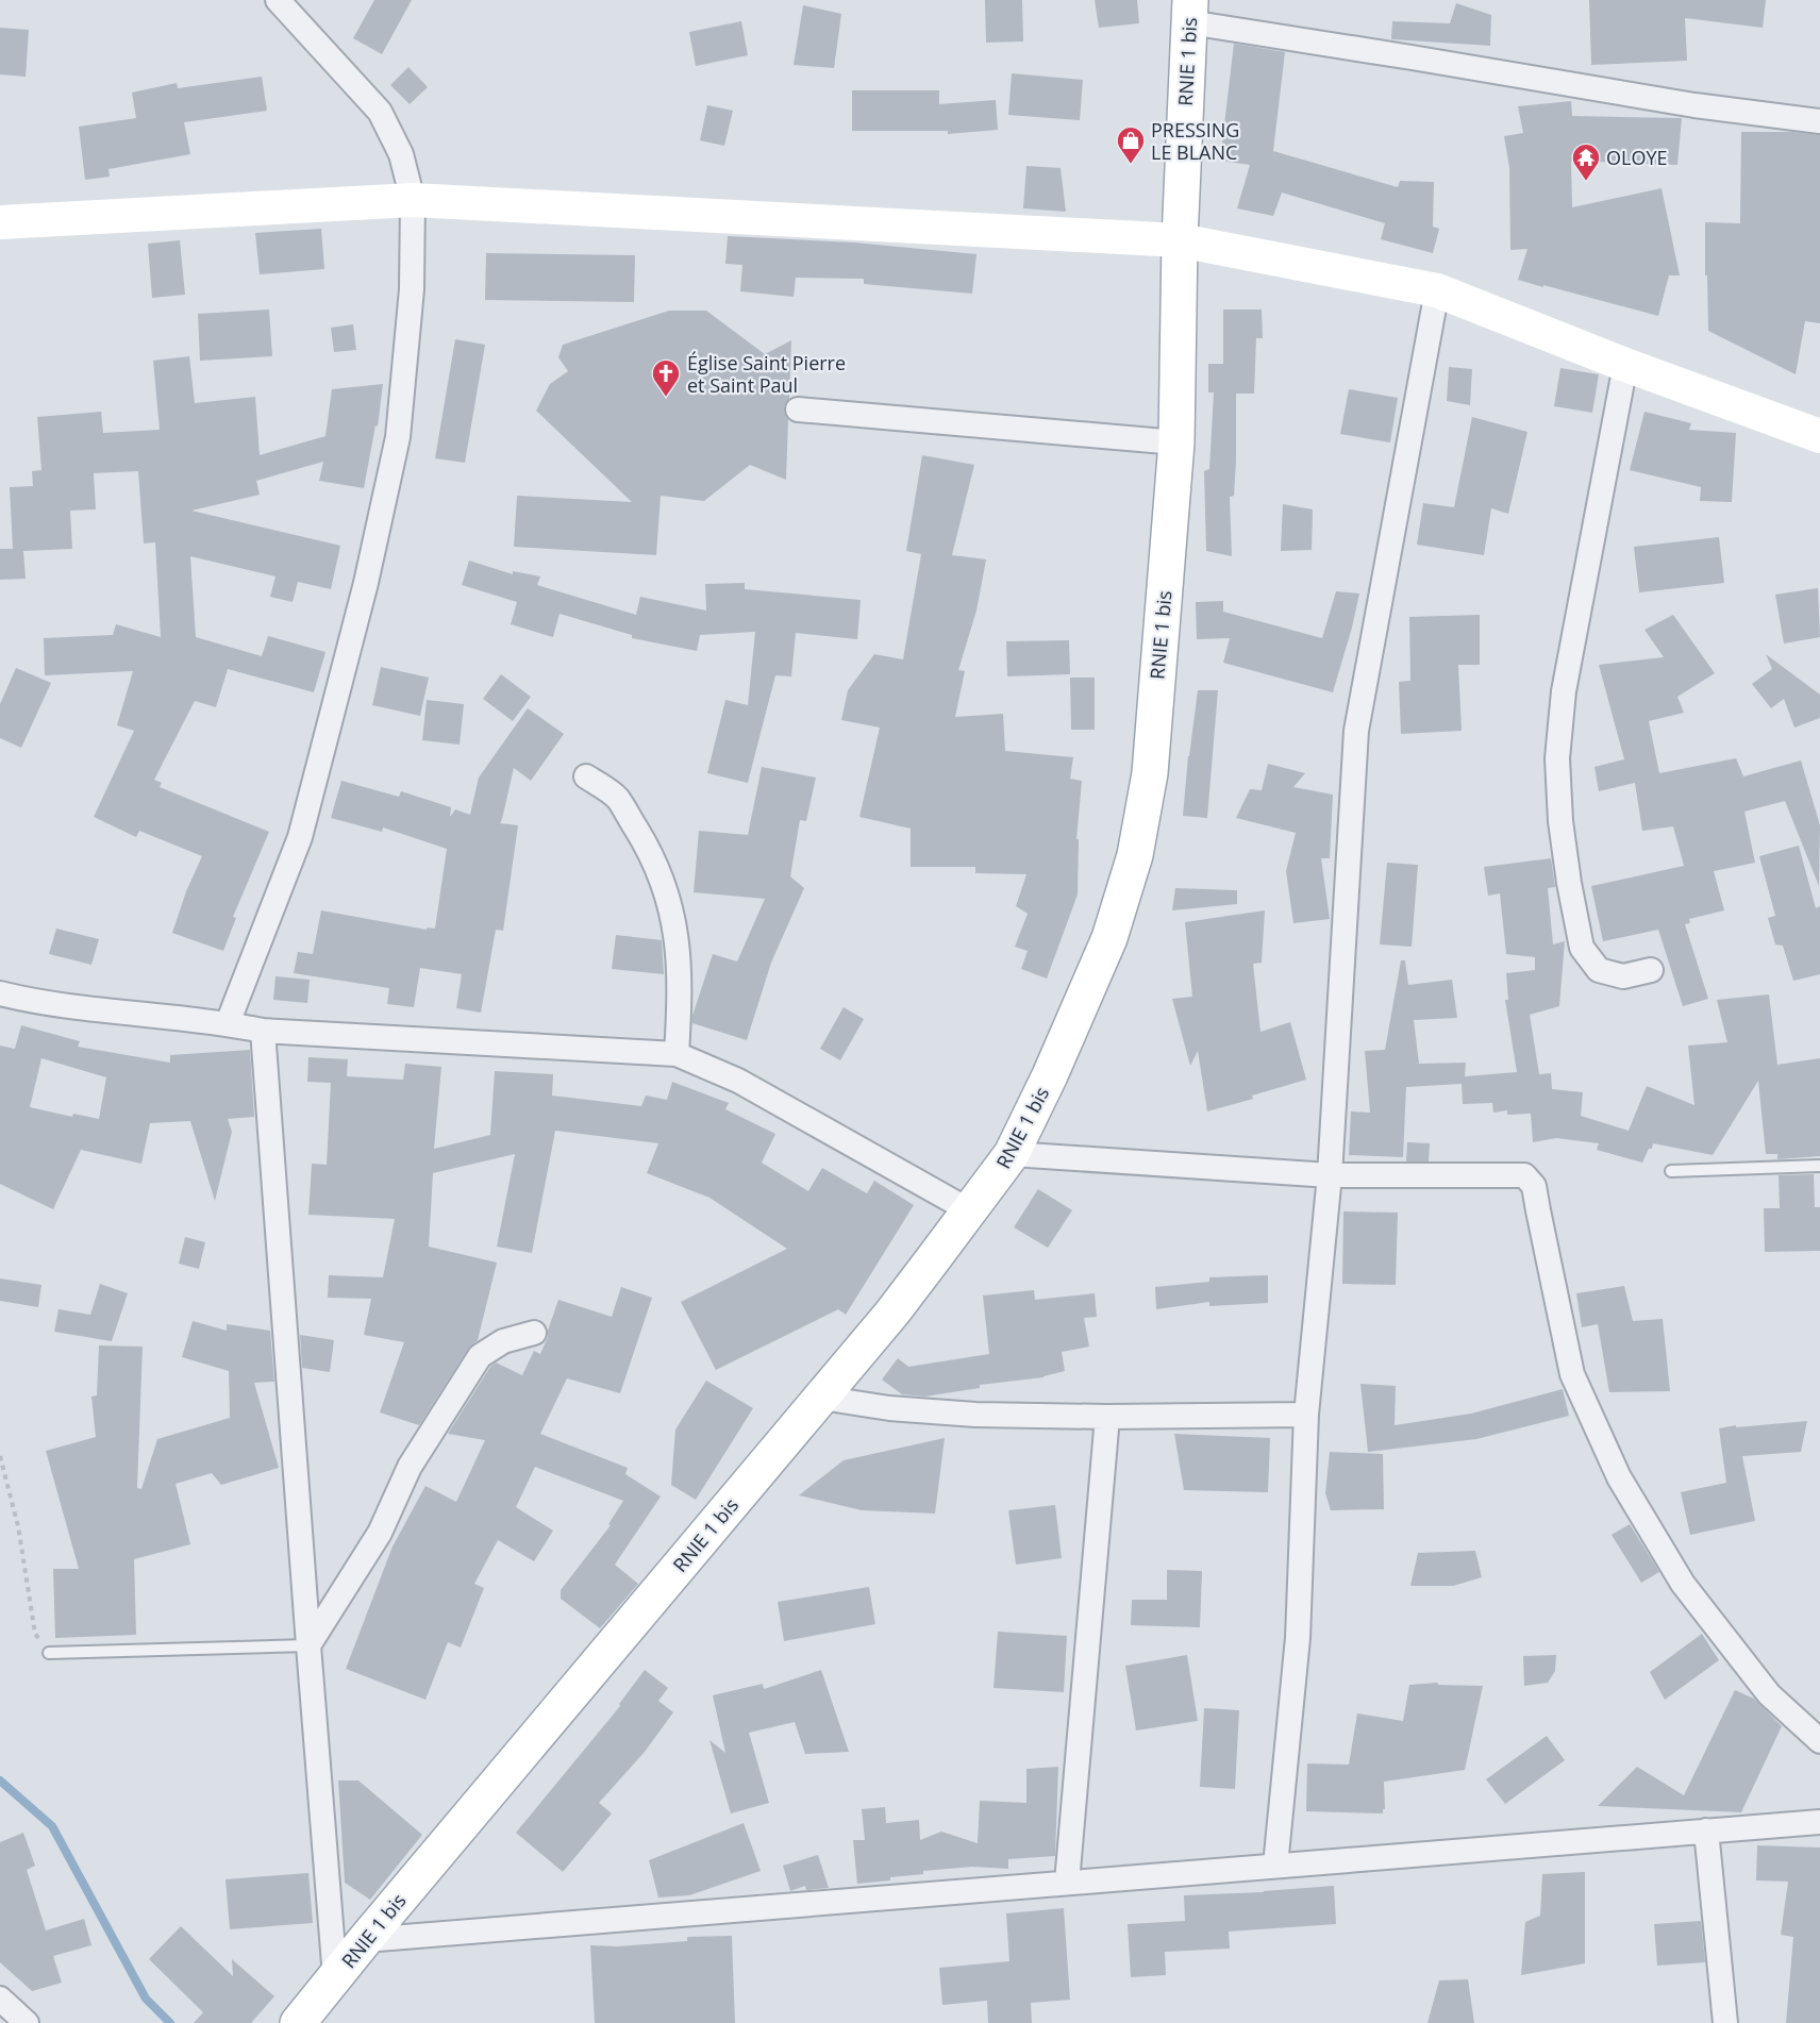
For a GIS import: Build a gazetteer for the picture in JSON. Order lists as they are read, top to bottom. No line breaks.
{"streets":{"main road":["RNIE 1 bis"]},"places":{"shop":["PRESSING LE BLANC"],"temple":["OLOYE"],"church":["Église Saint Pierre et Saint Paul"]}}
